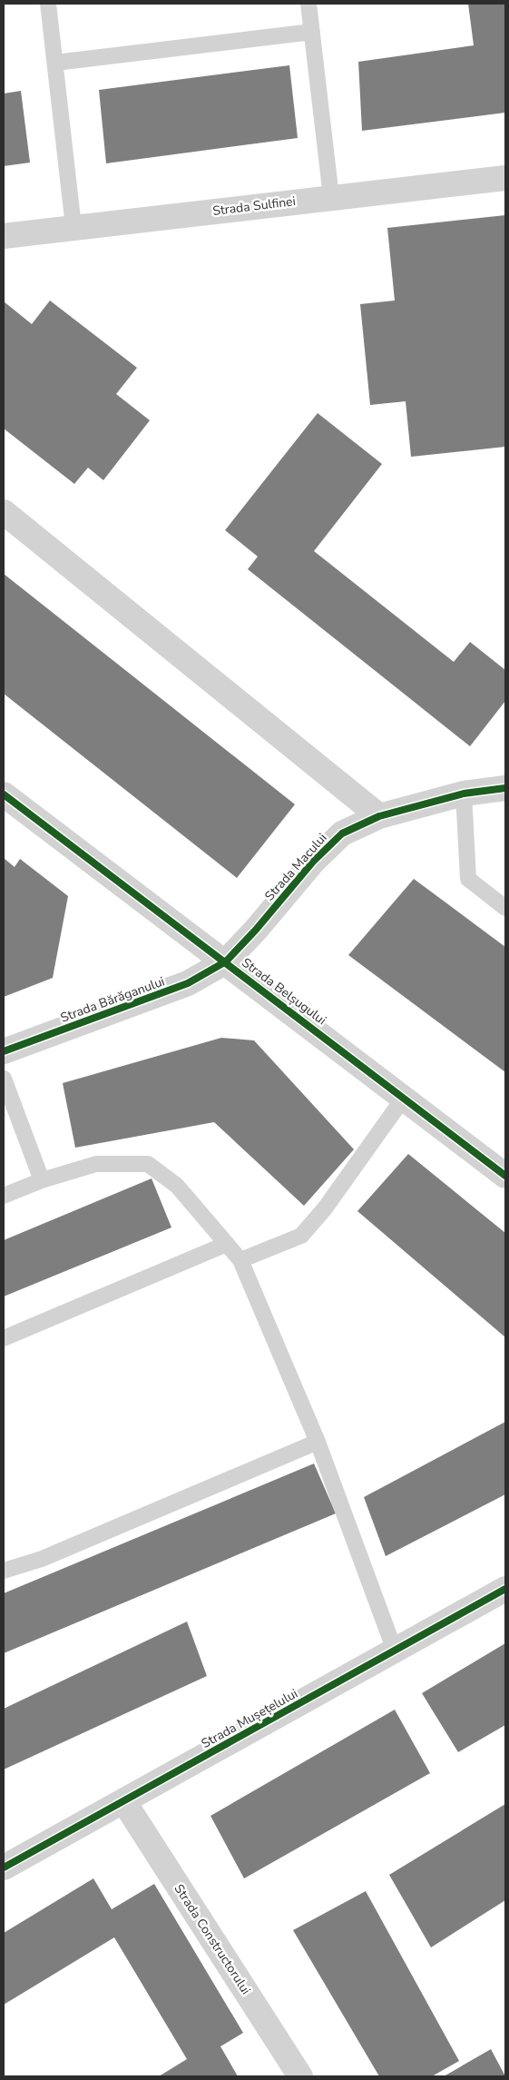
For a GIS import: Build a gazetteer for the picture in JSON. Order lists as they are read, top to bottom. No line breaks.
{"streets":{"street":["Strada Sulfinei","Strada Macului","Strada Belșugului","Strada Bărăganului","Strada Mușețelului","Strada Constructorului"]},"crossings":[["Strada Macului","Strada Belșugului"],["Strada Macului","Strada Bărăganului"],["Strada Belșugului","Strada Bărăganului"],["Strada Mușețelului","Strada Constructorului"]]}
